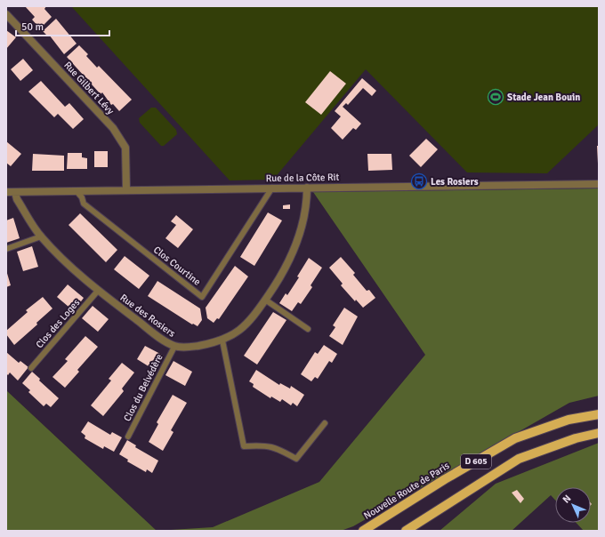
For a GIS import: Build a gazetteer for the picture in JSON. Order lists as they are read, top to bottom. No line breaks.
{"streets":{"main road":["D 605","Nouvelle Route de Paris"],"street":["Rue Gilbert Lévy","Rue de la Côte Rit","Rue des Rosiers"],"lane":["Clos Courtine","Clos des Loges","Clos du Belvédère"]},"crossings":[["Rue Gilbert Lévy","Rue de la Côte Rit"],["Rue de la Côte Rit","Clos Courtine"],["Rue de la Côte Rit","Rue des Rosiers"],["Rue des Rosiers","Clos des Loges"],["Rue des Rosiers","Clos du Belvédère"]],"places":{"sports":["Stade Jean Bouin"],"bus stop":["Les Rosiers"]},"scale_bar":"50 m","north":"top left"}
